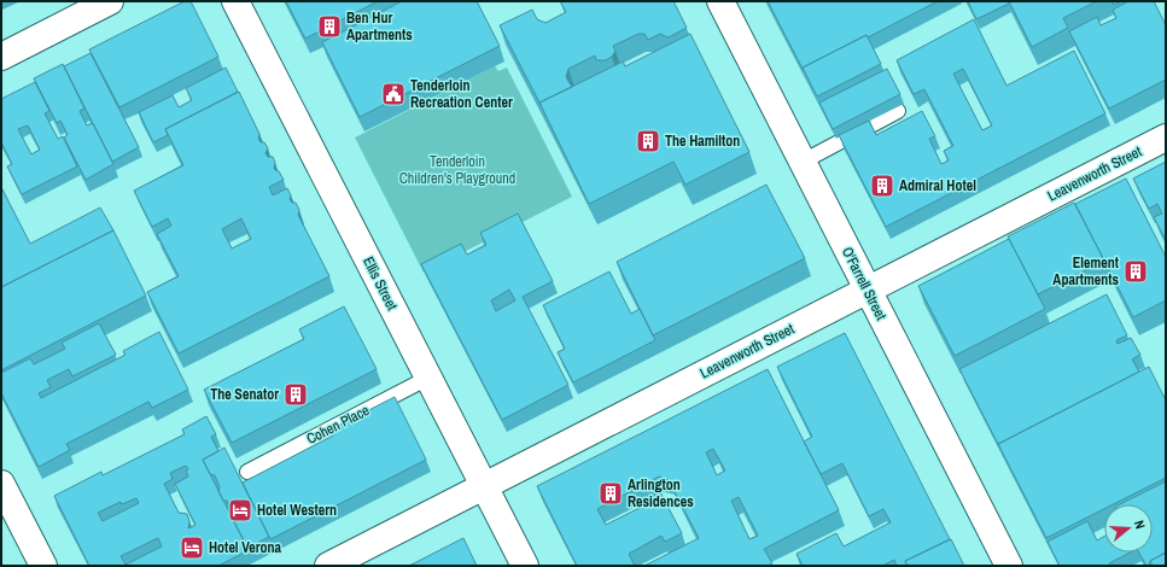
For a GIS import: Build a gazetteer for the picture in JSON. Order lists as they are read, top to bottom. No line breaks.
{"streets":{"street":["Leavenworth Street","Ellis Street","O'Farrell Street"],"lane":["Cohen Place"]},"crossings":[["Leavenworth Street","Ellis Street"],["Leavenworth Street","O'Farrell Street"],["Ellis Street","Cohen Place"]],"parks":["Tenderloin Children's Playground"],"places":{"building":["Ben Hur Apartments","The Hamilton","Admiral Hotel","Element Apartments","The Senator","Arlington Residences"],"public building":["Tenderloin Recreation Center"],"hotel":["Hotel Western","Hotel Verona"]},"north":"right"}
